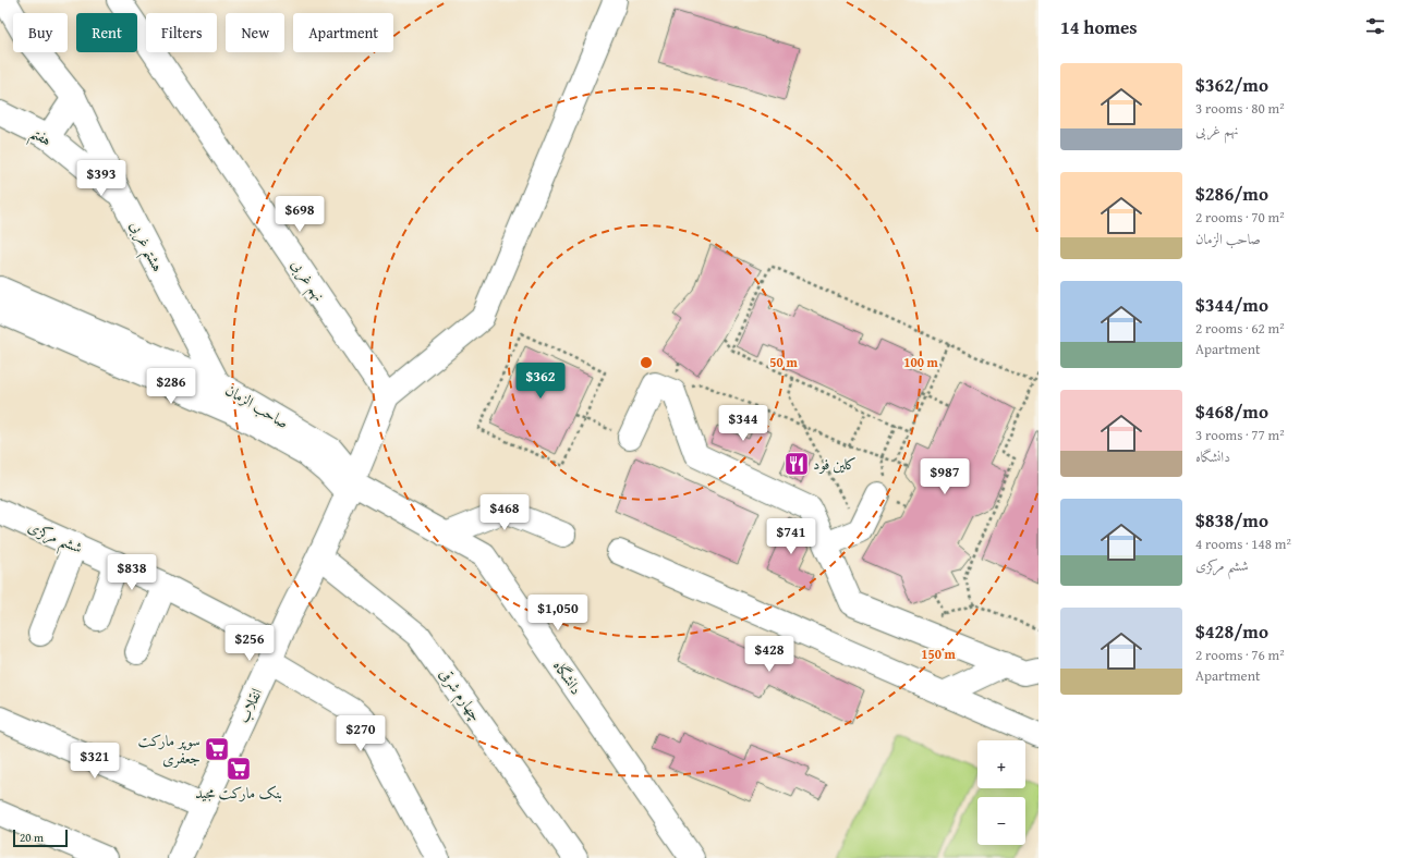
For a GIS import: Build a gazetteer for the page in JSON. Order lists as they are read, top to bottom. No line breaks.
{"streets":{"street":["هفتم","هشتم غربی","نهم غربی","صاحب الزمان","ششم مرکزی","دانشگاه","چهارم شرقی","انقلاب"]},"crossings":[["هفتم","هشتم غربی"],["هشتم غربی","صاحب الزمان"],["صاحب الزمان","دانشگاه"],["صاحب الزمان","انقلاب"],["ششم مرکزی","انقلاب"],["دانشگاه","انقلاب"],["چهارم شرقی","انقلاب"]],"places":{"restaurant":["کلین فود"],"supermarket":["سوپر مارکت جعفری","بنک‌ مارکت مجید"]},"scale_bar":"20 m","page":{"heading":"14 homes","chip":["Buy","Rent","Filters","New","Apartment"],"list":[{"name":"$362/mo","note":"3 rooms · 80 m² · نهم غربی"},{"name":"$286/mo","note":"2 rooms · 70 m² · صاحب الزمان"},{"name":"$344/mo","note":"2 rooms · 62 m² · Apartment"},{"name":"$468/mo","note":"3 rooms · 77 m² · دانشگاه"},{"name":"$838/mo","note":"4 rooms · 148 m² · ششم مرکزی"},{"name":"$428/mo","note":"2 rooms · 76 m² · Apartment"}],"price":["$393","$698","$362","$286","$344","$987","$468","$741","$838","$1,050","$256","$428","$270","$321"],"map_buttons":["+","−"],"scale":"20 m"},"rings":["50 m","100 m","150 m"]}
